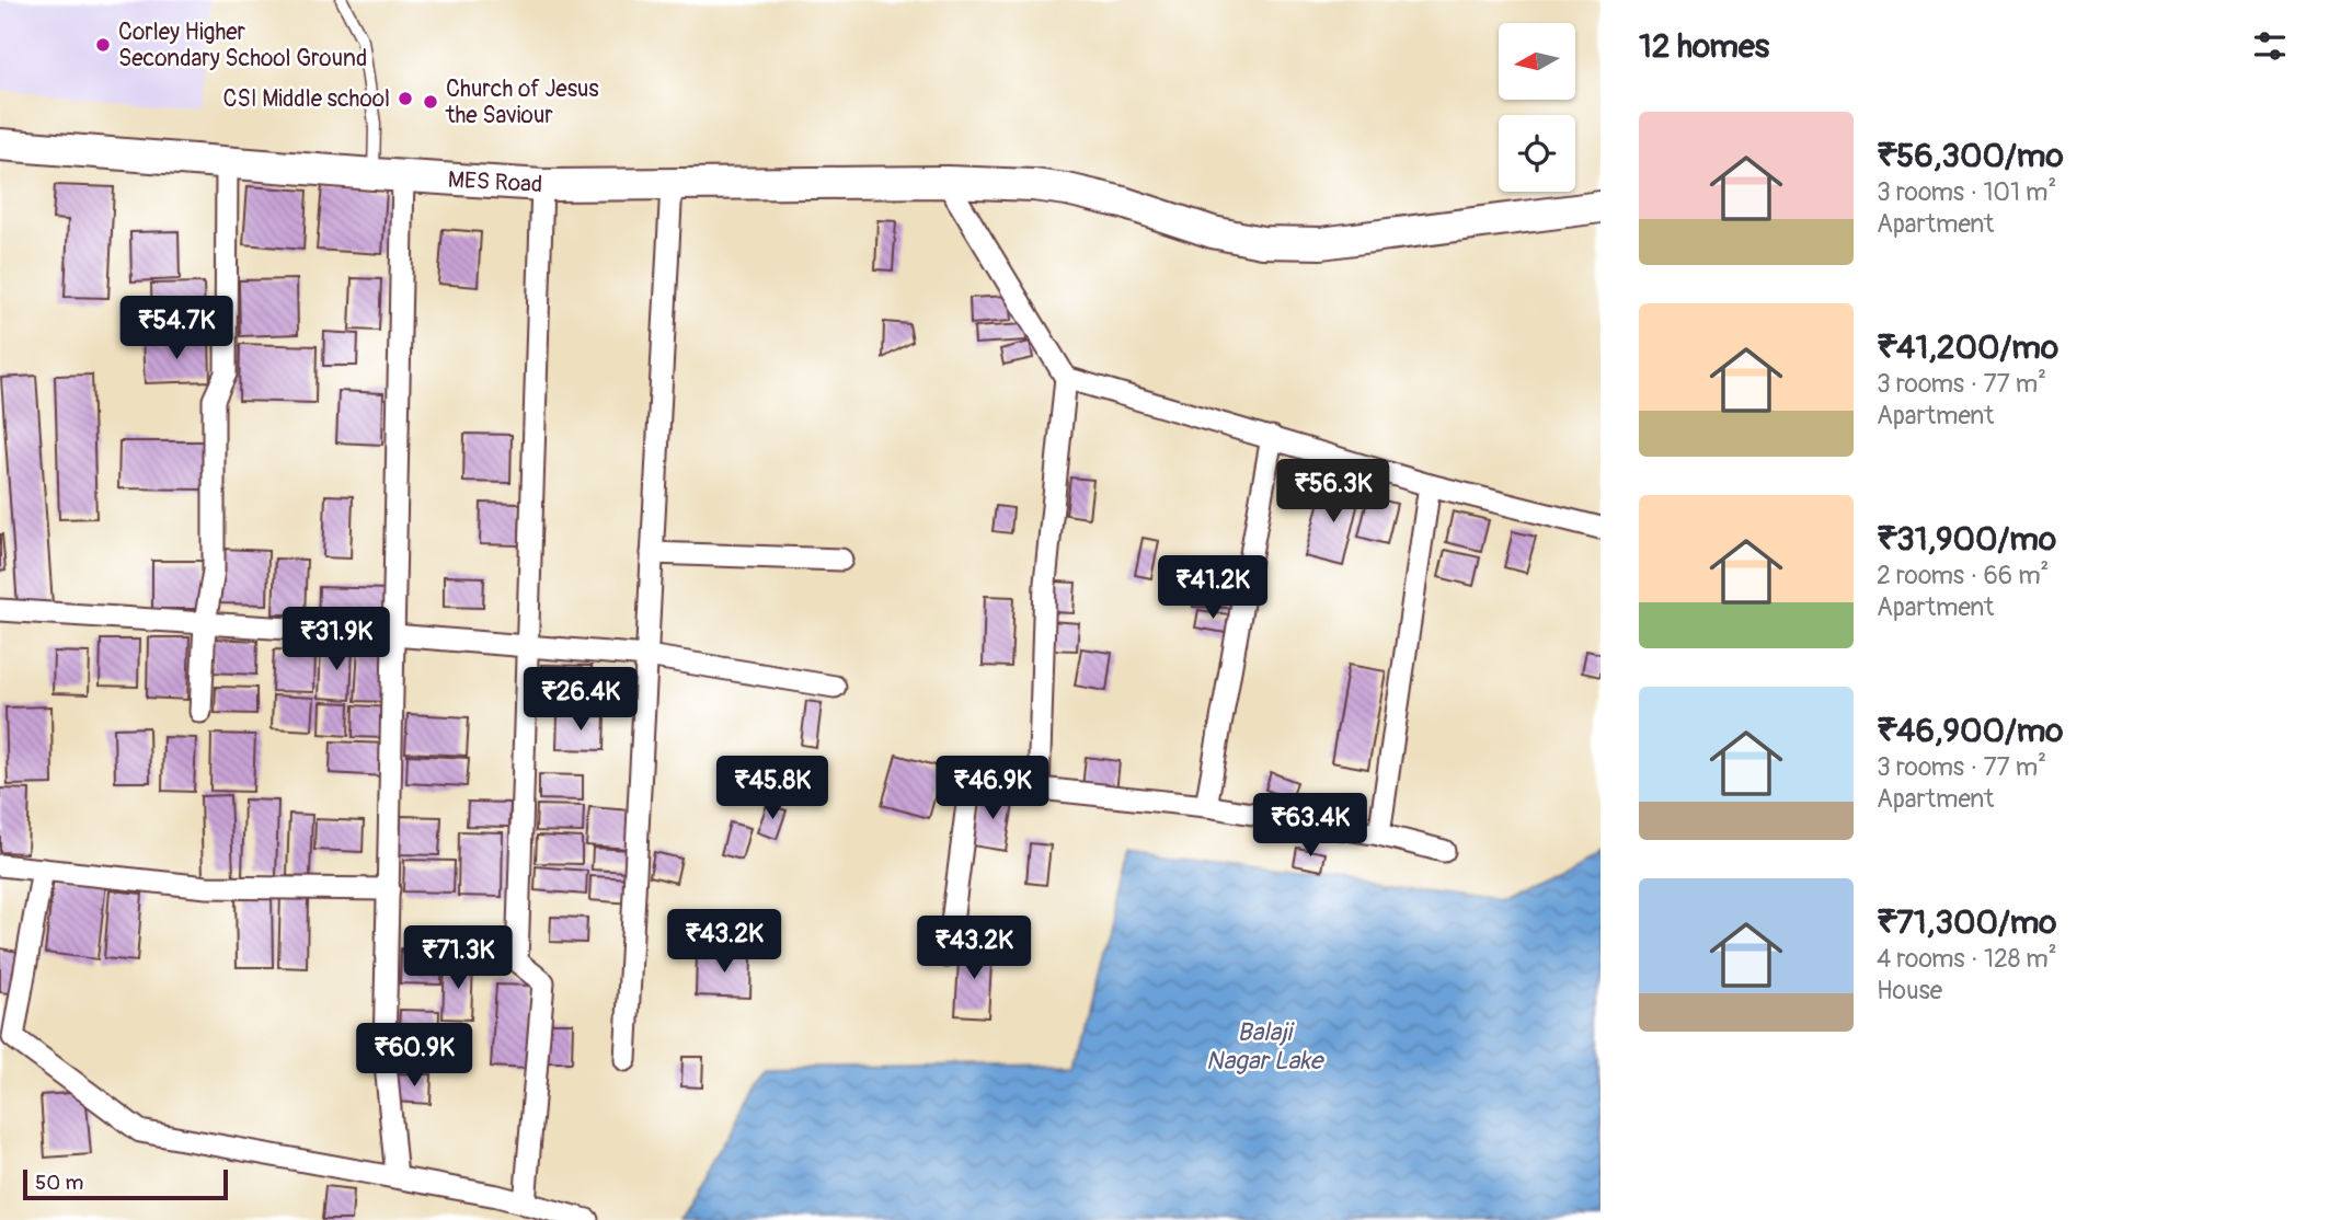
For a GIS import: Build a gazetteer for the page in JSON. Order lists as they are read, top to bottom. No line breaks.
{"streets":{"street":["MES Road"]},"water":["Balaji Nagar Lake"],"places":["Corley Higher Secondary School Ground","CSI Middle school","Church of Jesus the Saviour"],"scale_bar":"50 m","north":"left","page":{"heading":"12 homes","list":[{"name":"₹56,300/mo","note":"3 rooms · 101 m² · Apartment"},{"name":"₹41,200/mo","note":"3 rooms · 77 m² · Apartment"},{"name":"₹31,900/mo","note":"2 rooms · 66 m² · Apartment"},{"name":"₹46,900/mo","note":"3 rooms · 77 m² · Apartment"},{"name":"₹71,300/mo","note":"4 rooms · 128 m² · House"}],"price":["₹54.7K","₹56.3K","₹41.2K","₹31.9K","₹26.4K","₹45.8K","₹46.9K","₹63.4K","₹43.2K","₹43.2K","₹71.3K","₹60.9K"],"scale":"50 m"}}
